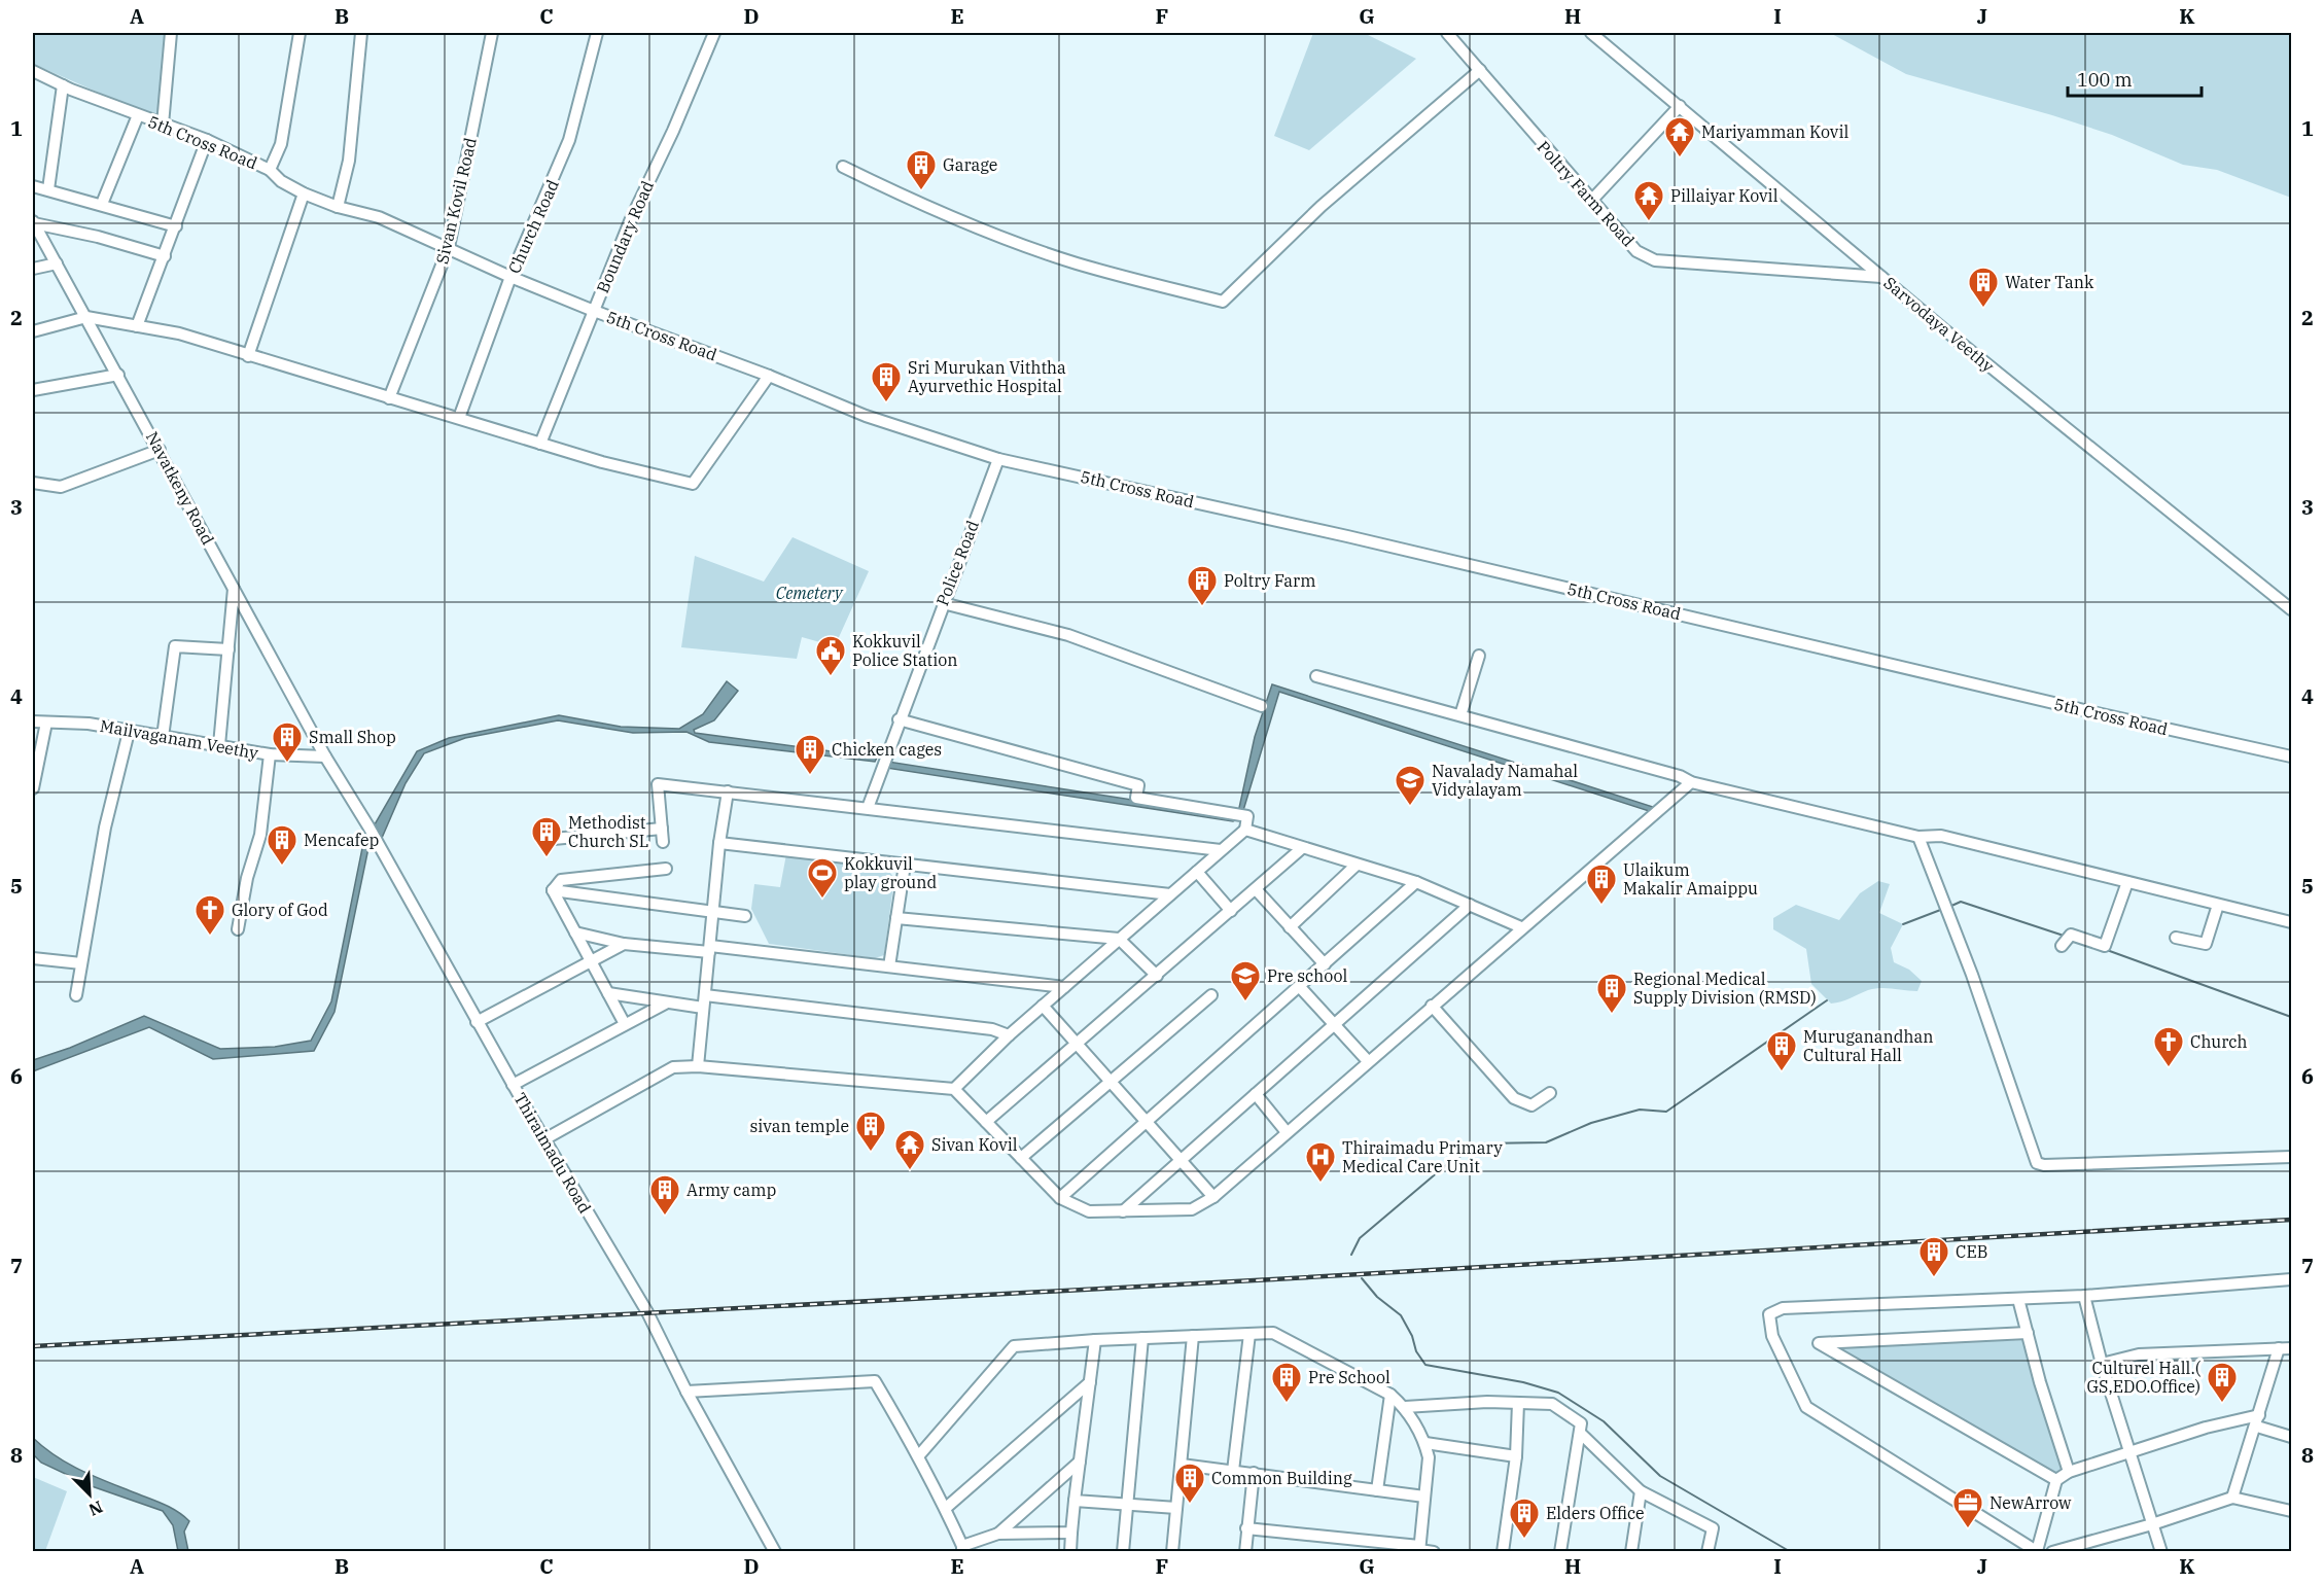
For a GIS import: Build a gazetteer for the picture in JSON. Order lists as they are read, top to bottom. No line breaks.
{"streets":{"street":["5th Cross Road","Poltry Farm Road","Sivan Kovil Road","Church Road","Boundary Road","Sarvodaya Veethy","Navatkeny Road","Police Road","Mailvaganam Veethy","Thiraimadu Road"]},"crossings":[["5th Cross Road","Sivan Kovil Road"],["5th Cross Road","Church Road"],["5th Cross Road","Boundary Road"],["5th Cross Road","Police Road"],["Poltry Farm Road","Sarvodaya Veethy"],["Navatkeny Road","Mailvaganam Veethy"],["Navatkeny Road","Thiraimadu Road"],["Mailvaganam Veethy","Thiraimadu Road"]],"parks":["Cemetery"],"places":{"temple":["Mariyamman Kovil","Pillaiyar Kovil","Sivan Kovil"],"building":["Garage","Water Tank","Sri Murukan Viththa Ayurvethic Hospital","Poltry Farm","Small Shop","Chicken cages","Methodist Church SL","Mencafep","Ulaikum Makalir Amaippu","Regional Medical Supply Division (RMSD)","Muruganandhan Cultural Hall","sivan temple","Army camp","CEB","Pre School","Culturel Hall.( GS,EDO.Office)","Common Building","Elders Office"],"public building":["Kokkuvil Police Station"],"school or university":["Navalady Namahal Vidyalayam","Pre school"],"sports":["Kokkuvil play ground"],"church":["Glory of God","Church"],"hospital":["Thiraimadu Primary Medical Care Unit"],"office":["NewArrow"]},"scale_bar":"100 m","north":"bottom right","grid":{"columns":["A","B","C","D","E","F","G","H","I","J","K"],"rows":["1","2","3","4","5","6","7","8"]}}
